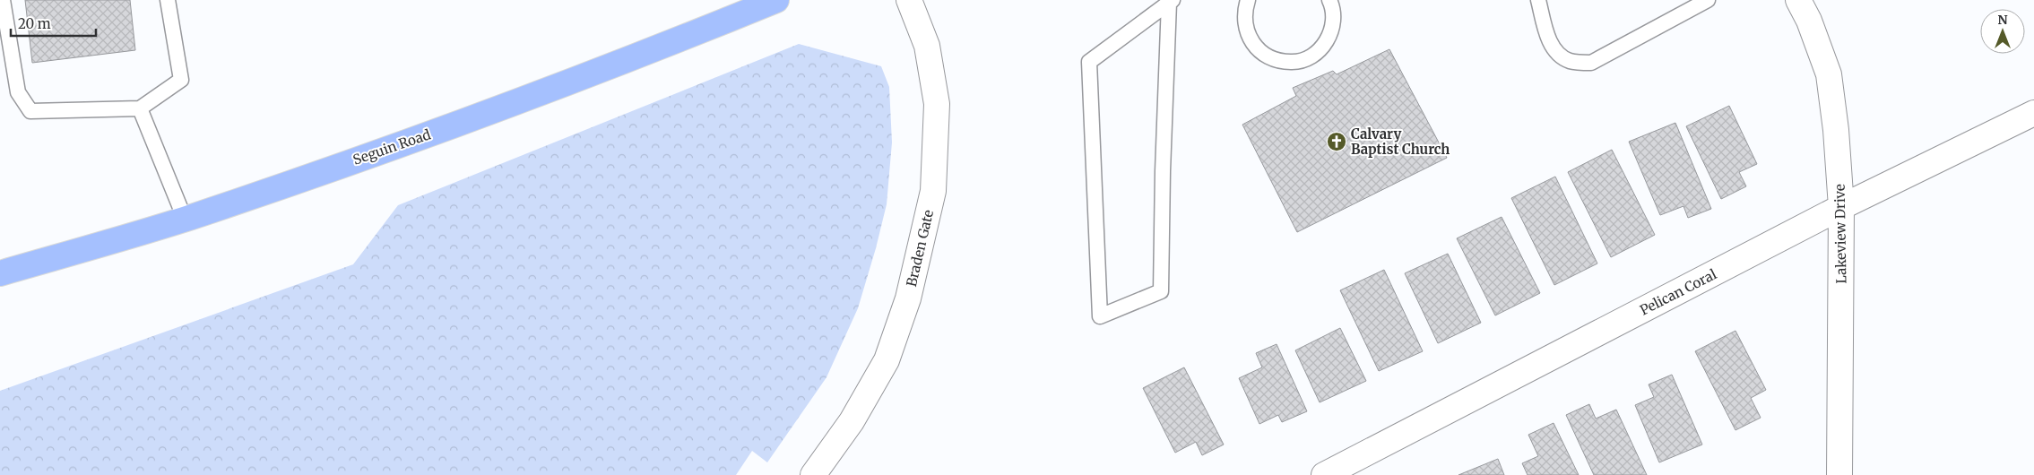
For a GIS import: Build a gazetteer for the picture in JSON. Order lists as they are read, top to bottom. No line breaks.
{"streets":{"main road":["Seguin Road"],"street":["Lakeview Drive","Braden Gate","Pelican Coral"]},"crossings":[["Lakeview Drive","Pelican Coral"]],"places":{"church":["Calvary Baptist Church"]},"scale_bar":"20 m","north":"top"}
